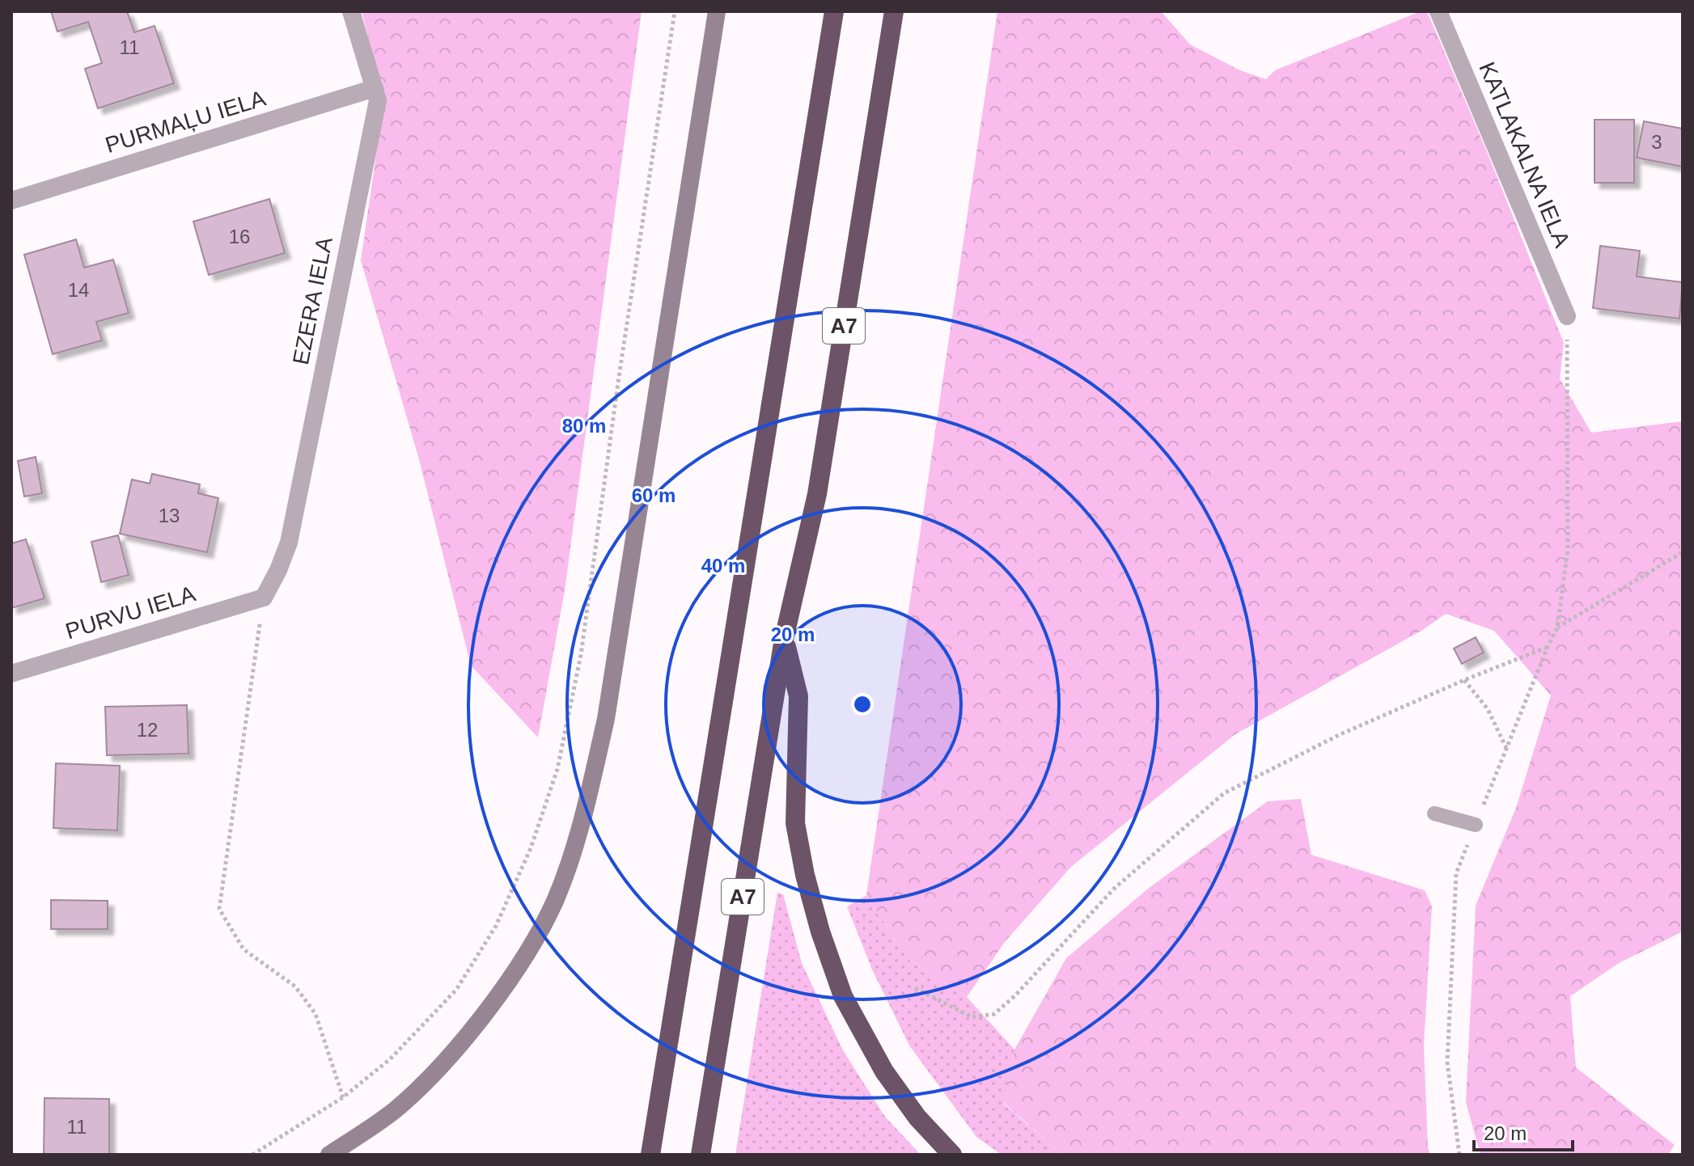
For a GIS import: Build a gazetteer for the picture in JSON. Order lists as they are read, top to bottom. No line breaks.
{"streets":{"highway":["A7"],"street":["PURMAĻU IELA","KATLAKALNA IELA","EZERA IELA","PURVU IELA"]},"crossings":[["PURMAĻU IELA","EZERA IELA"],["EZERA IELA","PURVU IELA"]],"house_numbers":["11","3","16","14","13","12","11"],"scale_bar":"20 m","rings":["80 m","60 m","40 m","20 m"]}
